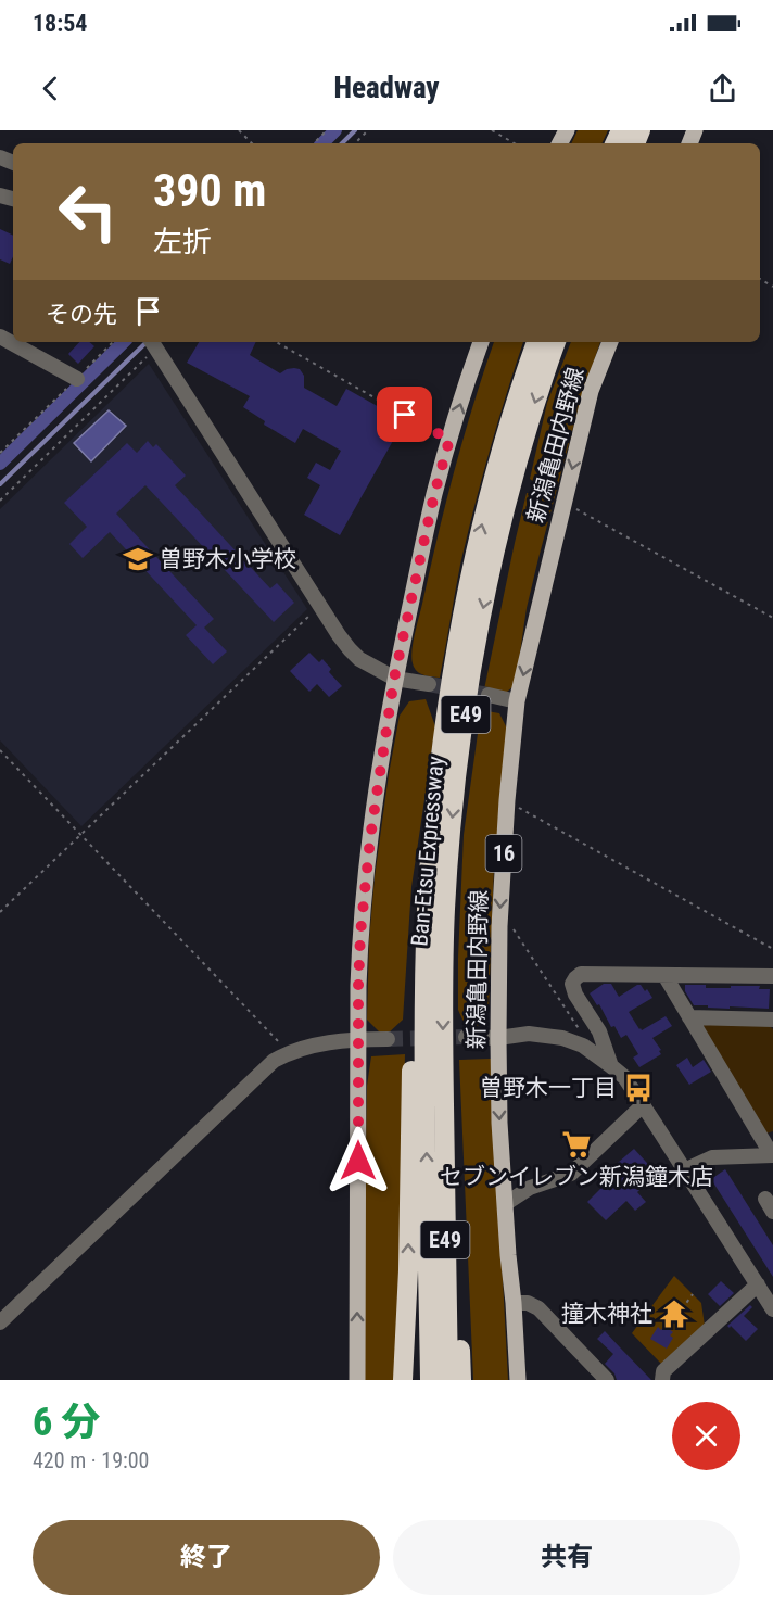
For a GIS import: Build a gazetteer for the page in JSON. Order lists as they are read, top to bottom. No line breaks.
{"streets":{"highway":["E49","Ban-Etsu Expressway"],"main road":["新潟亀田内野線","16"]},"places":{"school or university":["曽野木小学校"],"bus stop":["曽野木一丁目"],"supermarket":["セブンイレブン新潟鐘木店"],"temple":["撞木神社"]},"page":{"status":"18:54","header":"Headway","turn":["390 m","左折"],"then":"その先","heading":["6 分","420 m · 19:00"],"buttons":["終了","共有"]}}
